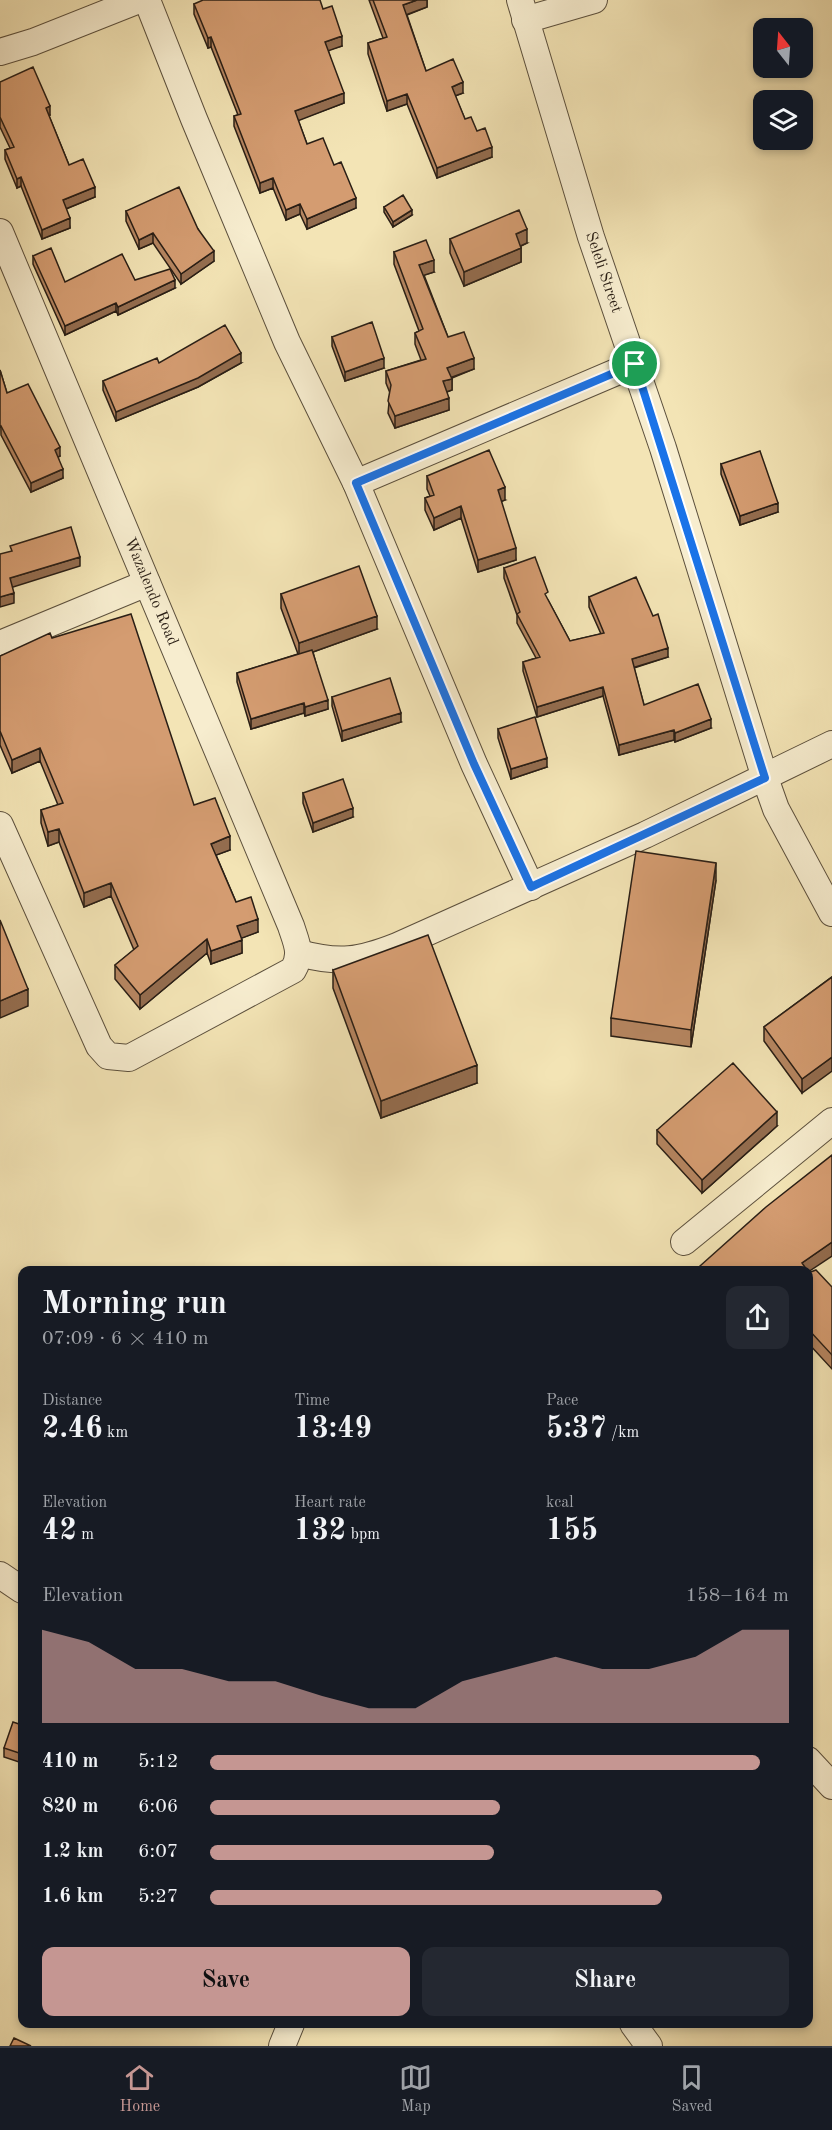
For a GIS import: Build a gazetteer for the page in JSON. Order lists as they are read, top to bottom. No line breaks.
{"streets":{"street":["Seleli Street","Wazalendo Road"]},"north":"top","page":{"heading":["Morning run","07:09 · 6 × 410 m"],"stats":[["Distance","2.46 km"],["Time","13:49"],["Pace","5:37 /km"],["Elevation","42 m"],["Heart rate","132 bpm"],["kcal","155"]],"chart":["Elevation","158–164 m"],"list":[{"name":"410 m","note":"5:12"},{"name":"820 m","note":"6:06"},{"name":"1.2 km","note":"6:07"},{"name":"1.6 km","note":"5:27"}],"buttons":["Save","Share"],"tabs":["Home","Map","Saved"]}}
